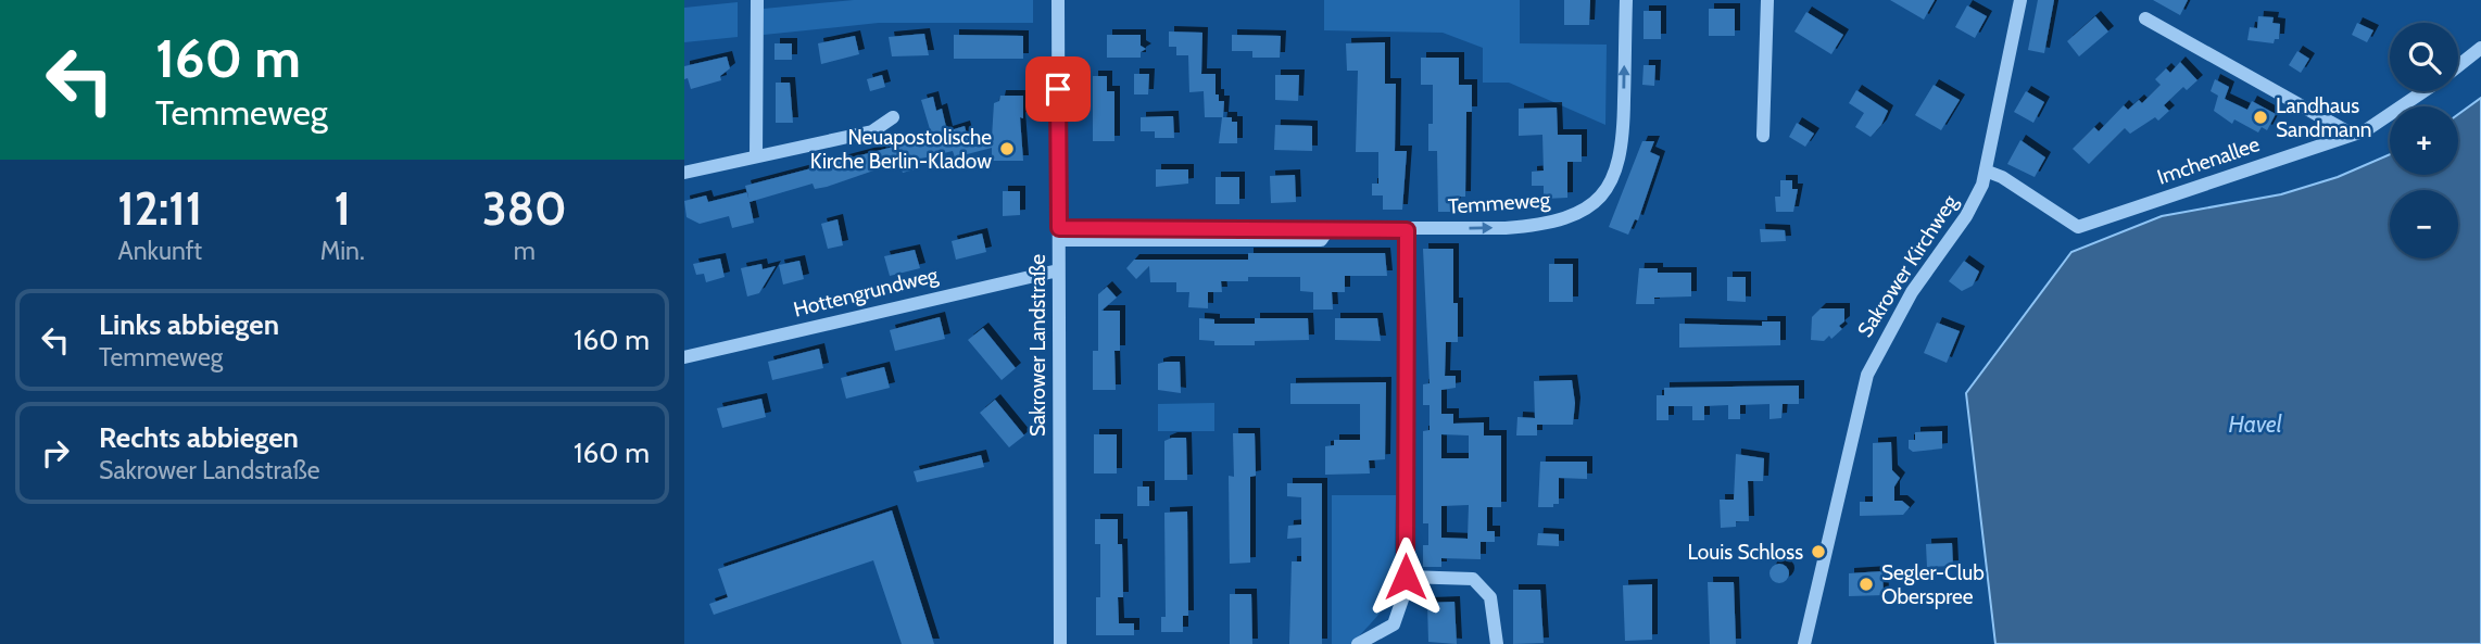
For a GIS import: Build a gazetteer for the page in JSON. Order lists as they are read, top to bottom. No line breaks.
{"streets":{"street":["Imchenallee","Temmeweg","Sakrower Kirchweg","Hottengrundweg","Sakrower Landstraße"]},"crossings":[["Imchenallee","Sakrower Kirchweg"],["Temmeweg","Sakrower Landstraße"],["Hottengrundweg","Sakrower Landstraße"]],"water":["Havel"],"places":["Landhaus Sandmann","Neuapostolische Kirche Berlin-Kladow","Louis Schloss","Segler-Club Oberspree"],"page":{"turn":["160 m","Temmeweg"],"map_buttons":["+","−"],"eta":["12:11","Ankunft","1","Min.","380","m"],"list":[{"name":"Links abbiegen","note":"Temmeweg","value":"160 m"},{"name":"Rechts abbiegen","note":"Sakrower Landstraße","value":"160 m"}]}}
